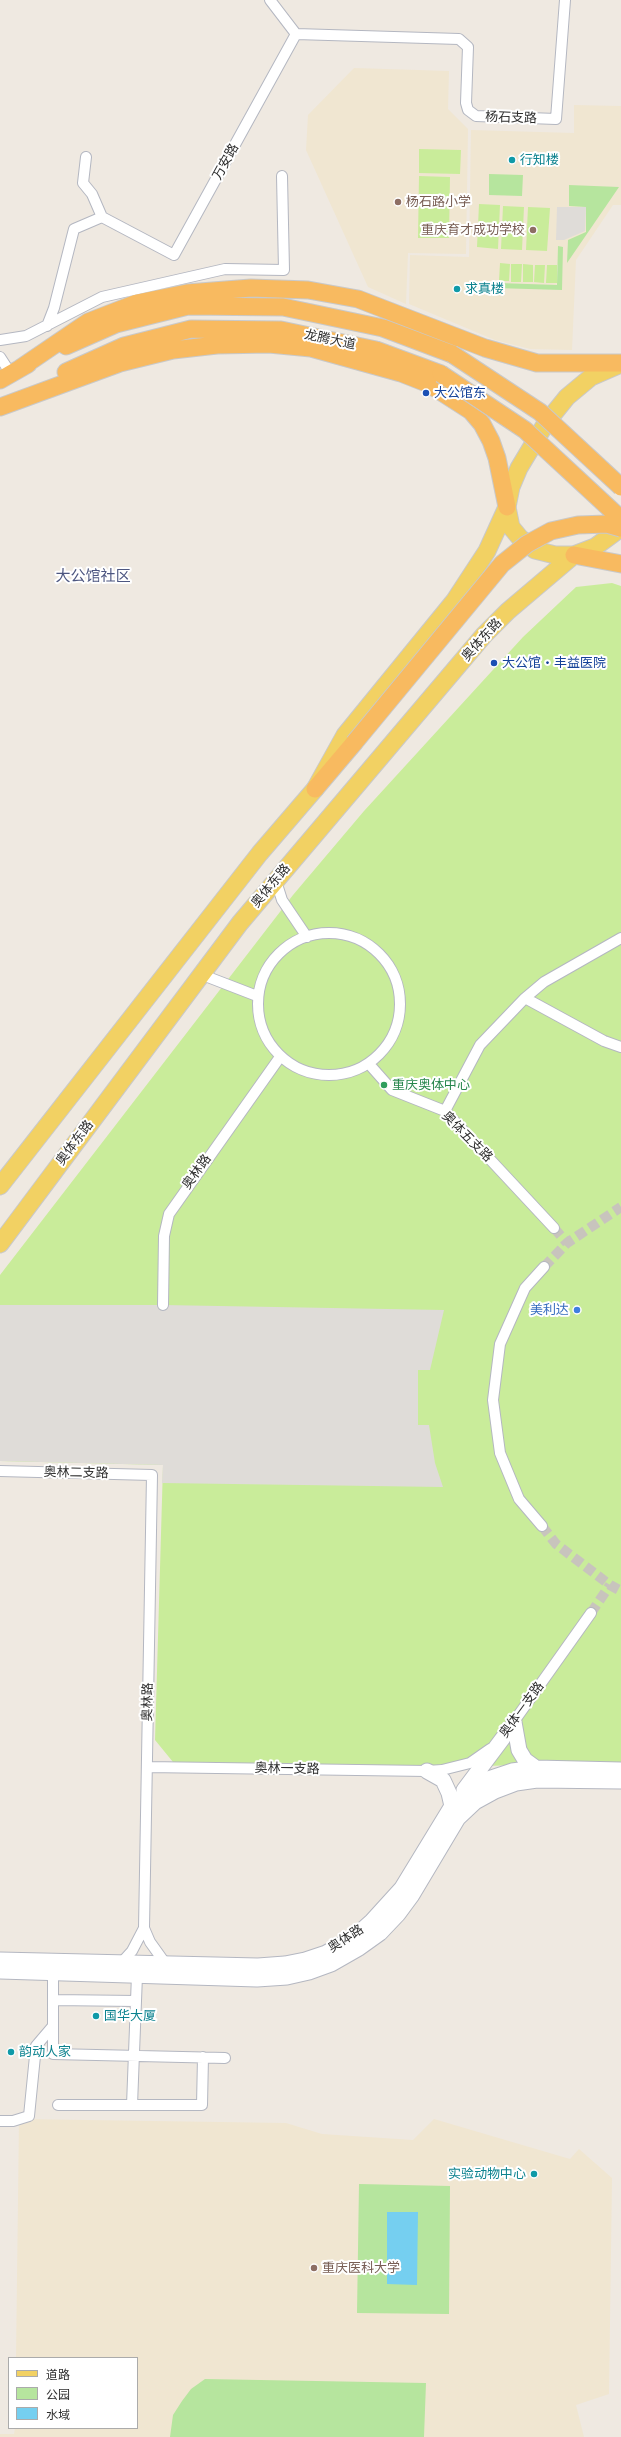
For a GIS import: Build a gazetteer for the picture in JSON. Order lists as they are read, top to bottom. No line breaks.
{"streets":{"highway":["龙腾大道"],"main road":["奥体东路","奥体路"],"street":["杨石支路","万安路","奥体五支路","奥林路","奥林二支路","奥体一支路","奥林一支路"]},"crossings":[["杨石支路","万安路"],["奥林路","奥林二支路"],["奥林路","奥林一支路"],["奥林路","奥体路"],["奥体一支路","奥林一支路"]],"districts":["大公馆社区"],"places":["行知楼","杨石路小学","重庆育才成功学校","求真楼","大公馆东","大公馆‧丰益医院","重庆奥体中心","美利达","国华大厦","韵动人家","实验动物中心","重庆医科大学"],"legend":["道路","公园","水域"]}
